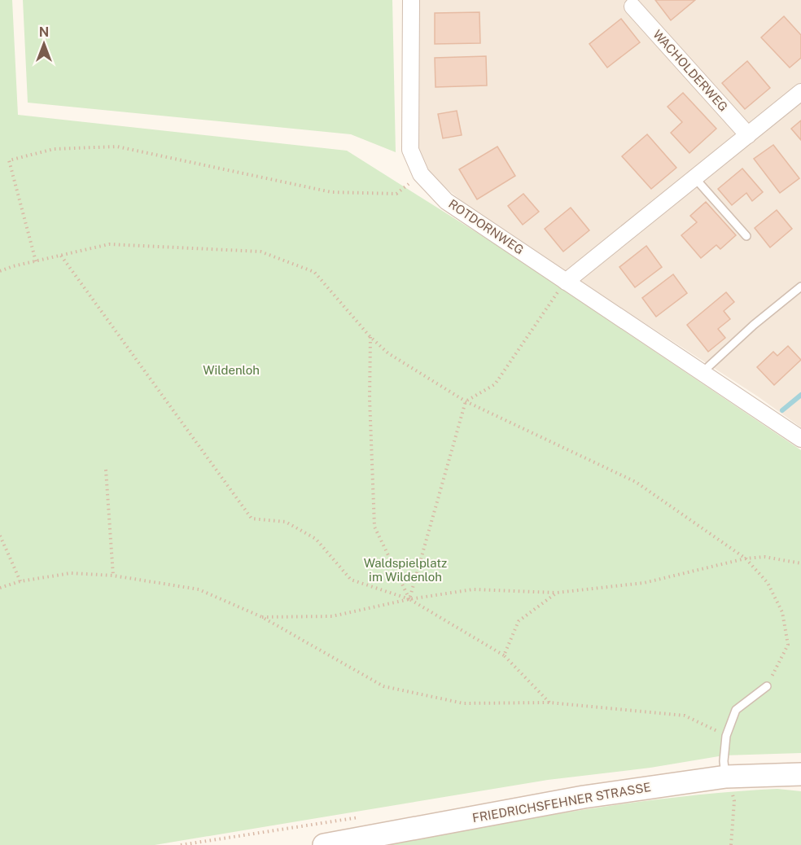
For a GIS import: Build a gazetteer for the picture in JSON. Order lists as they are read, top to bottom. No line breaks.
{"streets":{"main road":["FRIEDRICHSFEHNER STRASSE"],"street":["WACHOLDERWEG","ROTDORNWEG"]},"parks":["Wildenloh","Waldspielplatz im Wildenloh"],"north":"top"}
